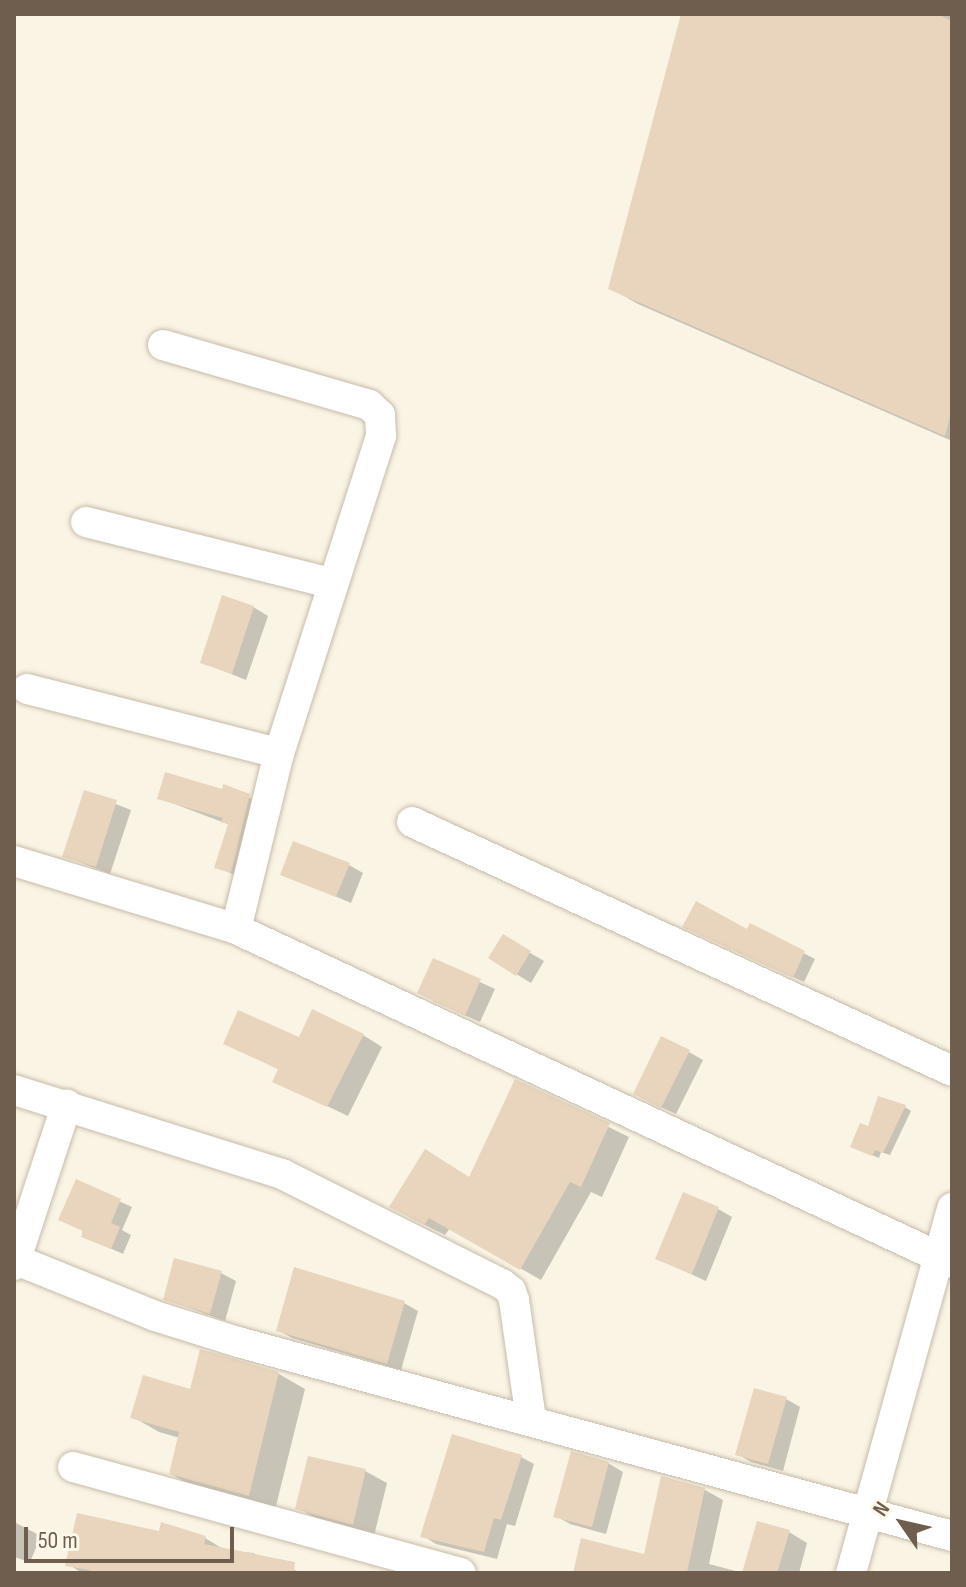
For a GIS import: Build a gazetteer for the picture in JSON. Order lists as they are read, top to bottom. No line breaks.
{"scale_bar":"50 m","north":"top left"}
